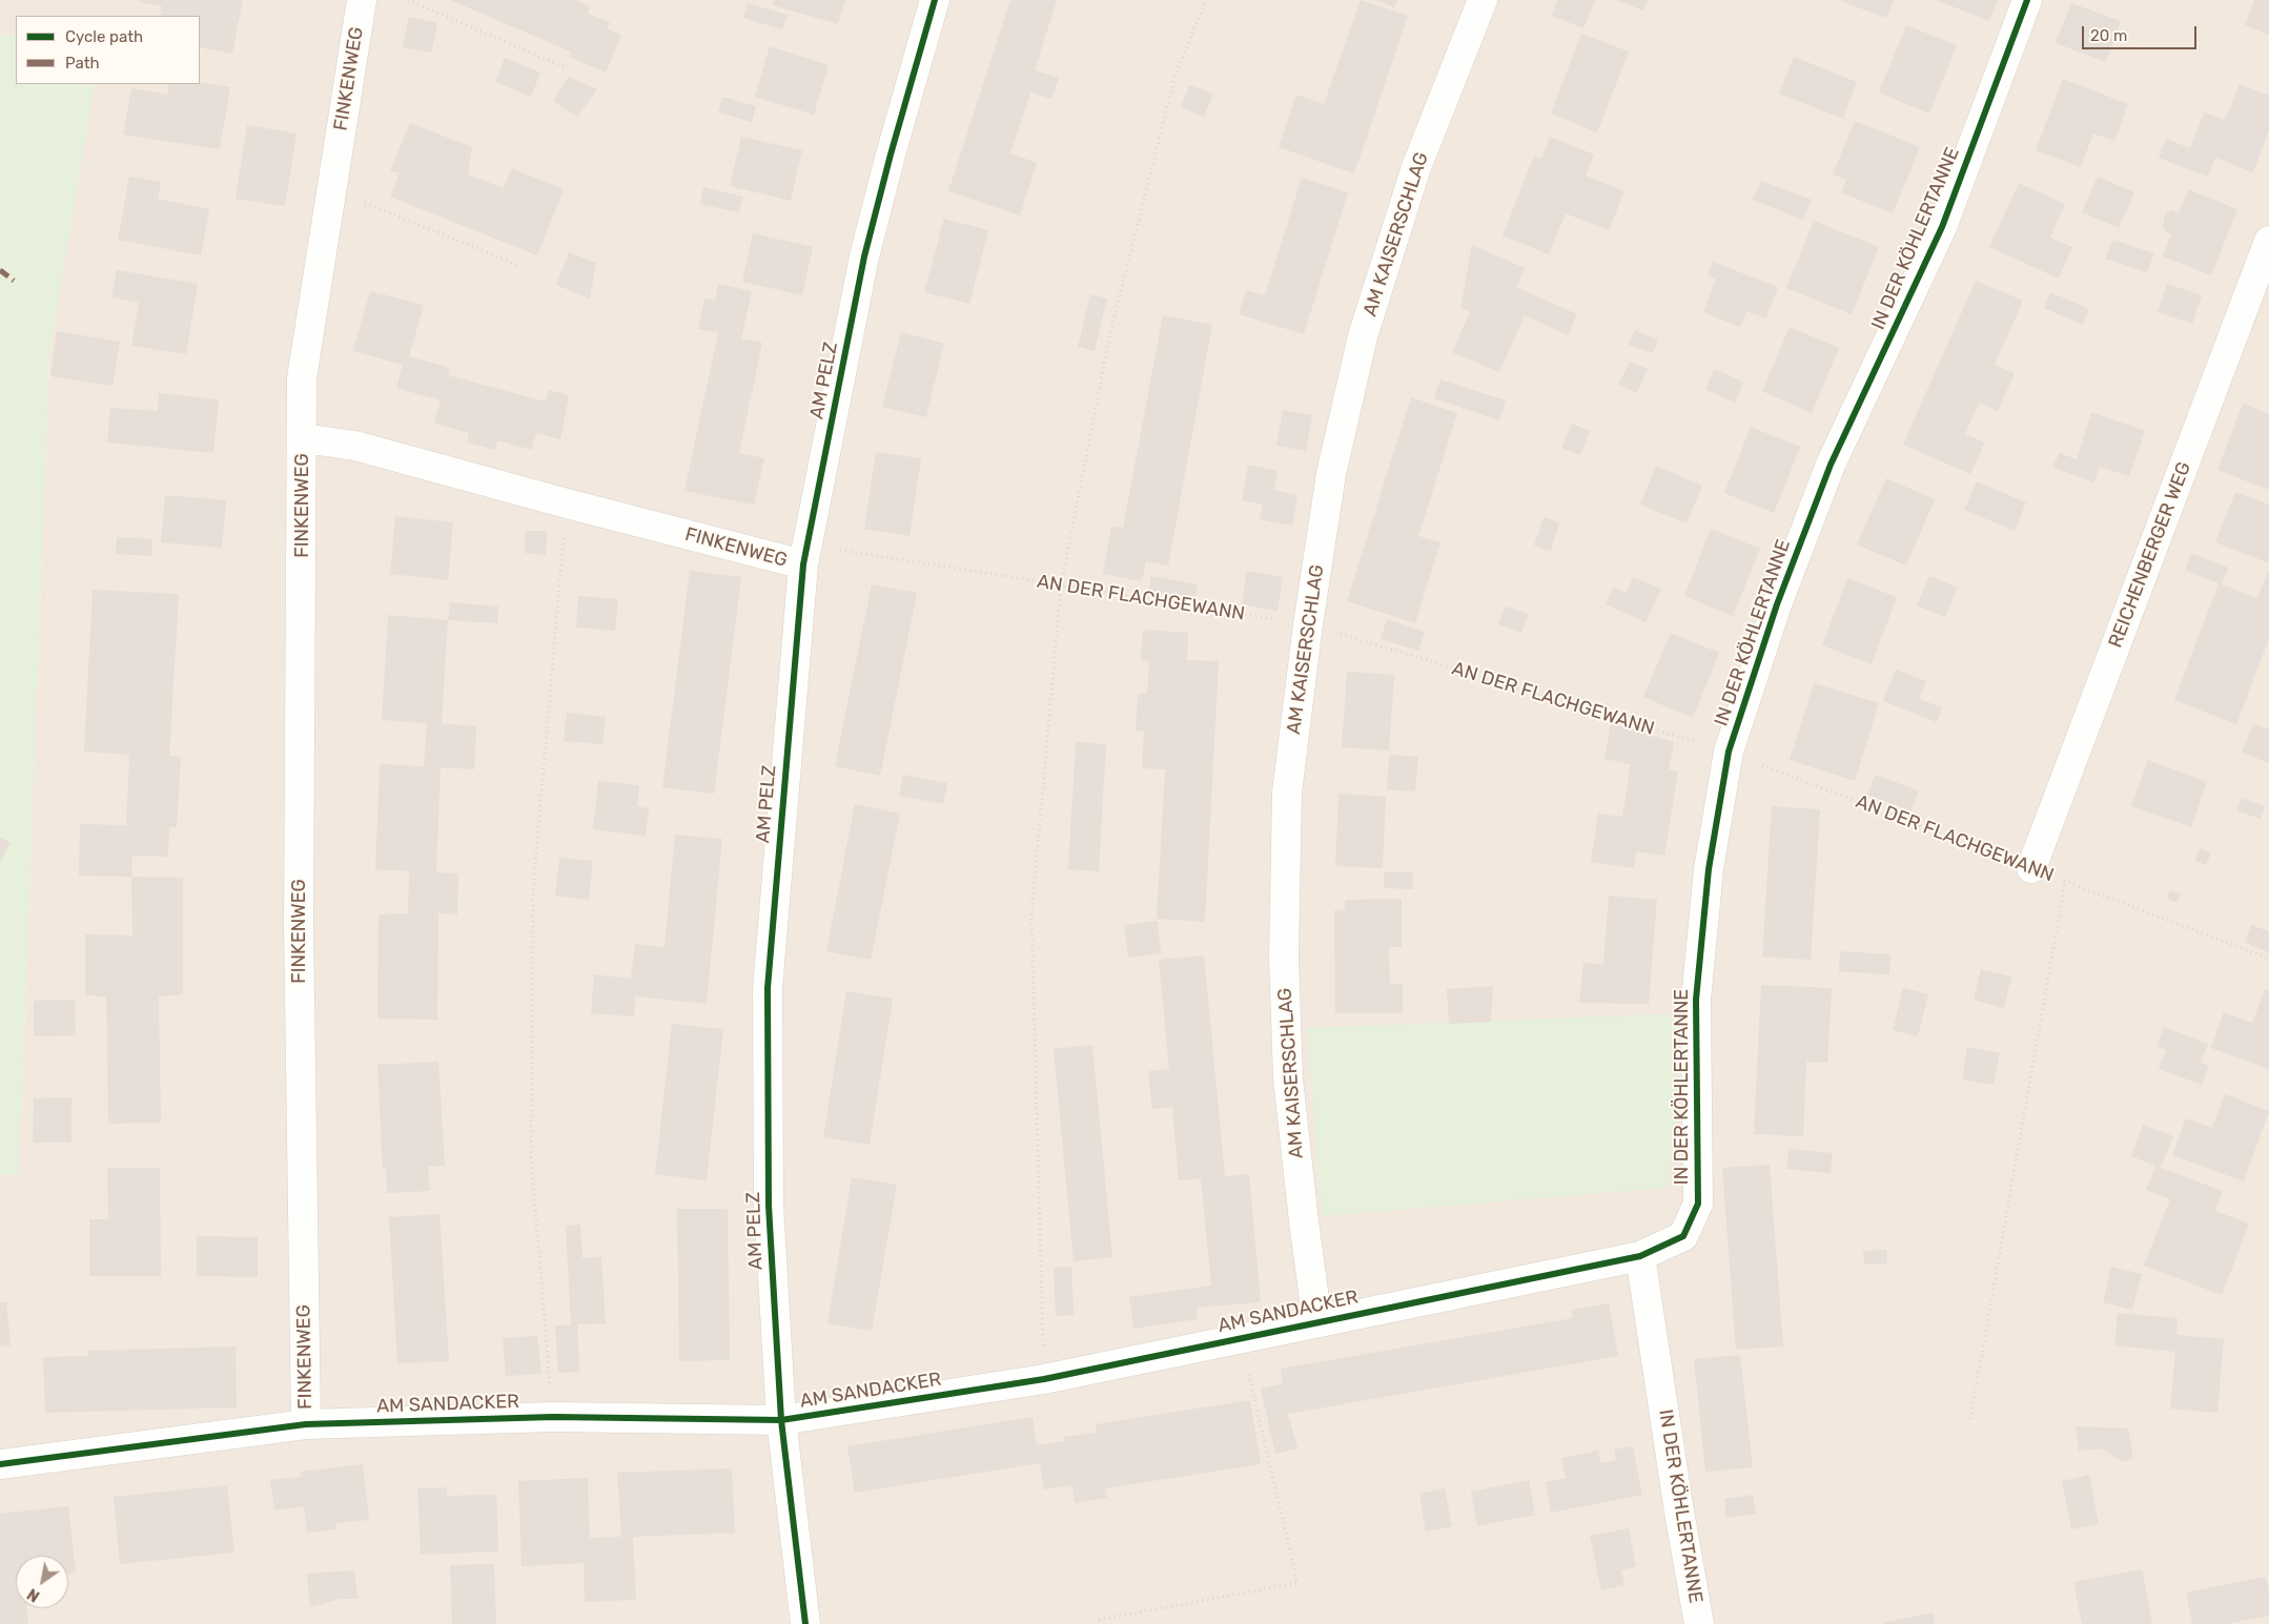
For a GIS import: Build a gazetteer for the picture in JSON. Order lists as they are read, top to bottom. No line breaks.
{"streets":{"street":["FINKENWEG","AM KAISERSCHLAG","IN DER KÖHLERTANNE","AM PELZ","REICHENBERGER WEG","AM SANDACKER"],"path":["AN DER FLACHGEWANN"]},"crossings":[["FINKENWEG","AM PELZ"],["FINKENWEG","AN DER FLACHGEWANN"],["FINKENWEG","AM SANDACKER"],["AM KAISERSCHLAG","AN DER FLACHGEWANN"],["AM KAISERSCHLAG","AM SANDACKER"],["IN DER KÖHLERTANNE","AN DER FLACHGEWANN"],["IN DER KÖHLERTANNE","AM SANDACKER"],["AM PELZ","AN DER FLACHGEWANN"],["AM PELZ","AM SANDACKER"],["REICHENBERGER WEG","AN DER FLACHGEWANN"]],"legend":["Cycle path","Path"],"scale_bar":"20 m","north":"bottom left"}
